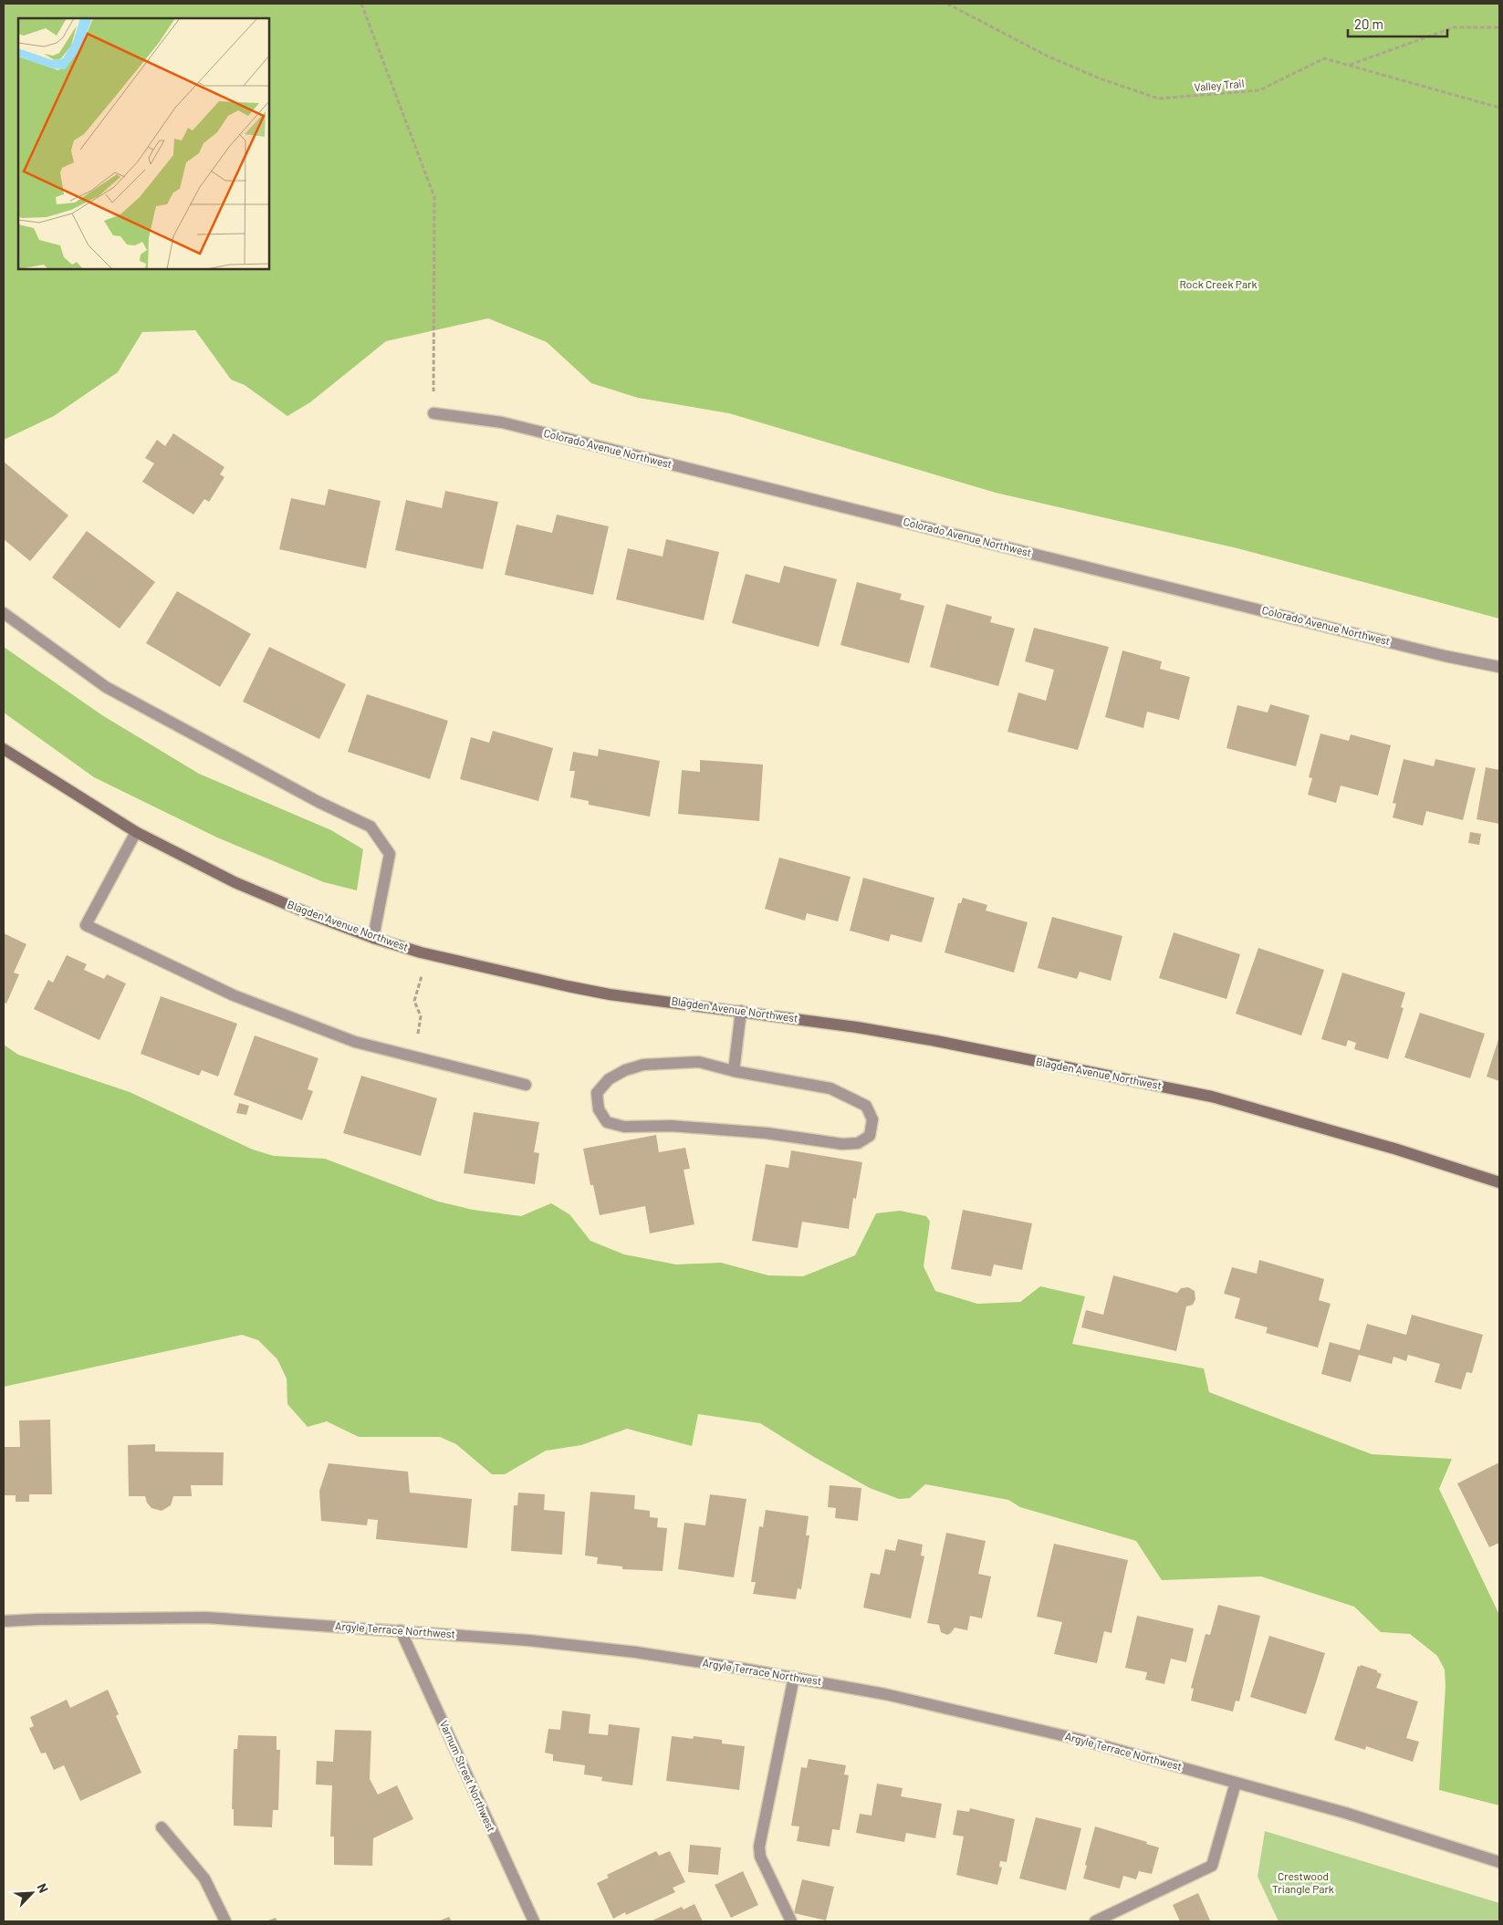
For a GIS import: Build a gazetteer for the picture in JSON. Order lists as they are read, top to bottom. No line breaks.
{"streets":{"main road":["Blagden Avenue Northwest"],"street":["Colorado Avenue Northwest","Argyle Terrace Northwest","Varnum Street Northwest"],"path":["Valley Trail"]},"crossings":[["Argyle Terrace Northwest","Varnum Street Northwest"]],"parks":["Rock Creek Park","Crestwood Triangle Park"],"scale_bar":"20 m","north":"top right"}
